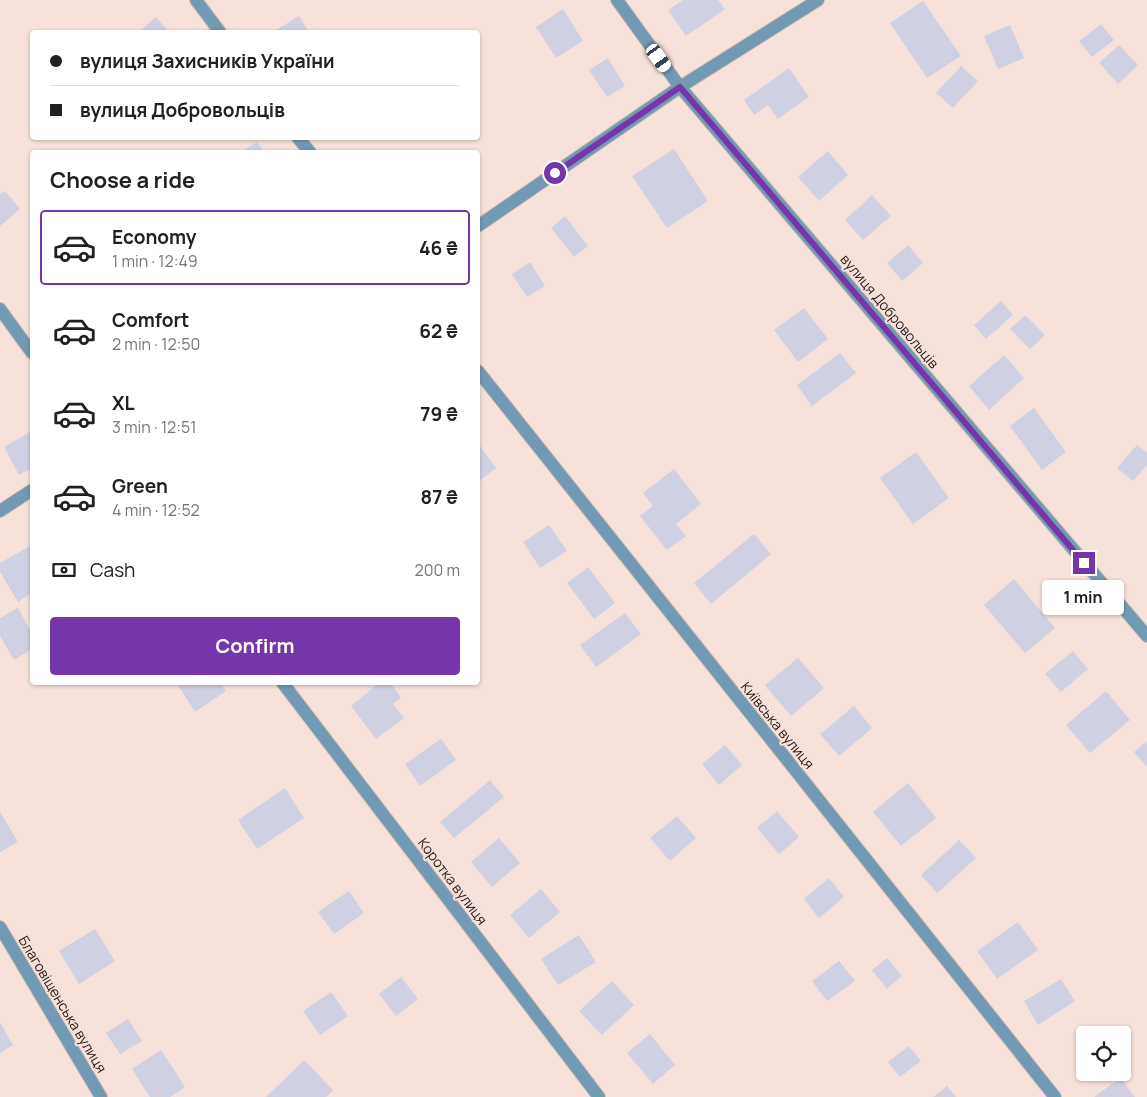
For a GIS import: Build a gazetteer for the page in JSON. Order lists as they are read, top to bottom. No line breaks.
{"streets":{"street":["вулиця Добровольців","Київська вулиця","Коротка вулиця","Благовіщенська вулиця"]},"page":{"banner":["вулиця Захисників України","вулиця Добровольців"],"heading":"Choose a ride","list":[{"name":"Economy","note":"1 min · 12:49","value":"46 ₴"},{"name":"Comfort","note":"2 min · 12:50","value":"62 ₴"},{"name":"XL","note":"3 min · 12:51","value":"79 ₴"},{"name":"Green","note":"4 min · 12:52","value":"87 ₴"}],"pay":["Cash","200 m"],"bubble":"1 min","buttons":"Confirm"}}
